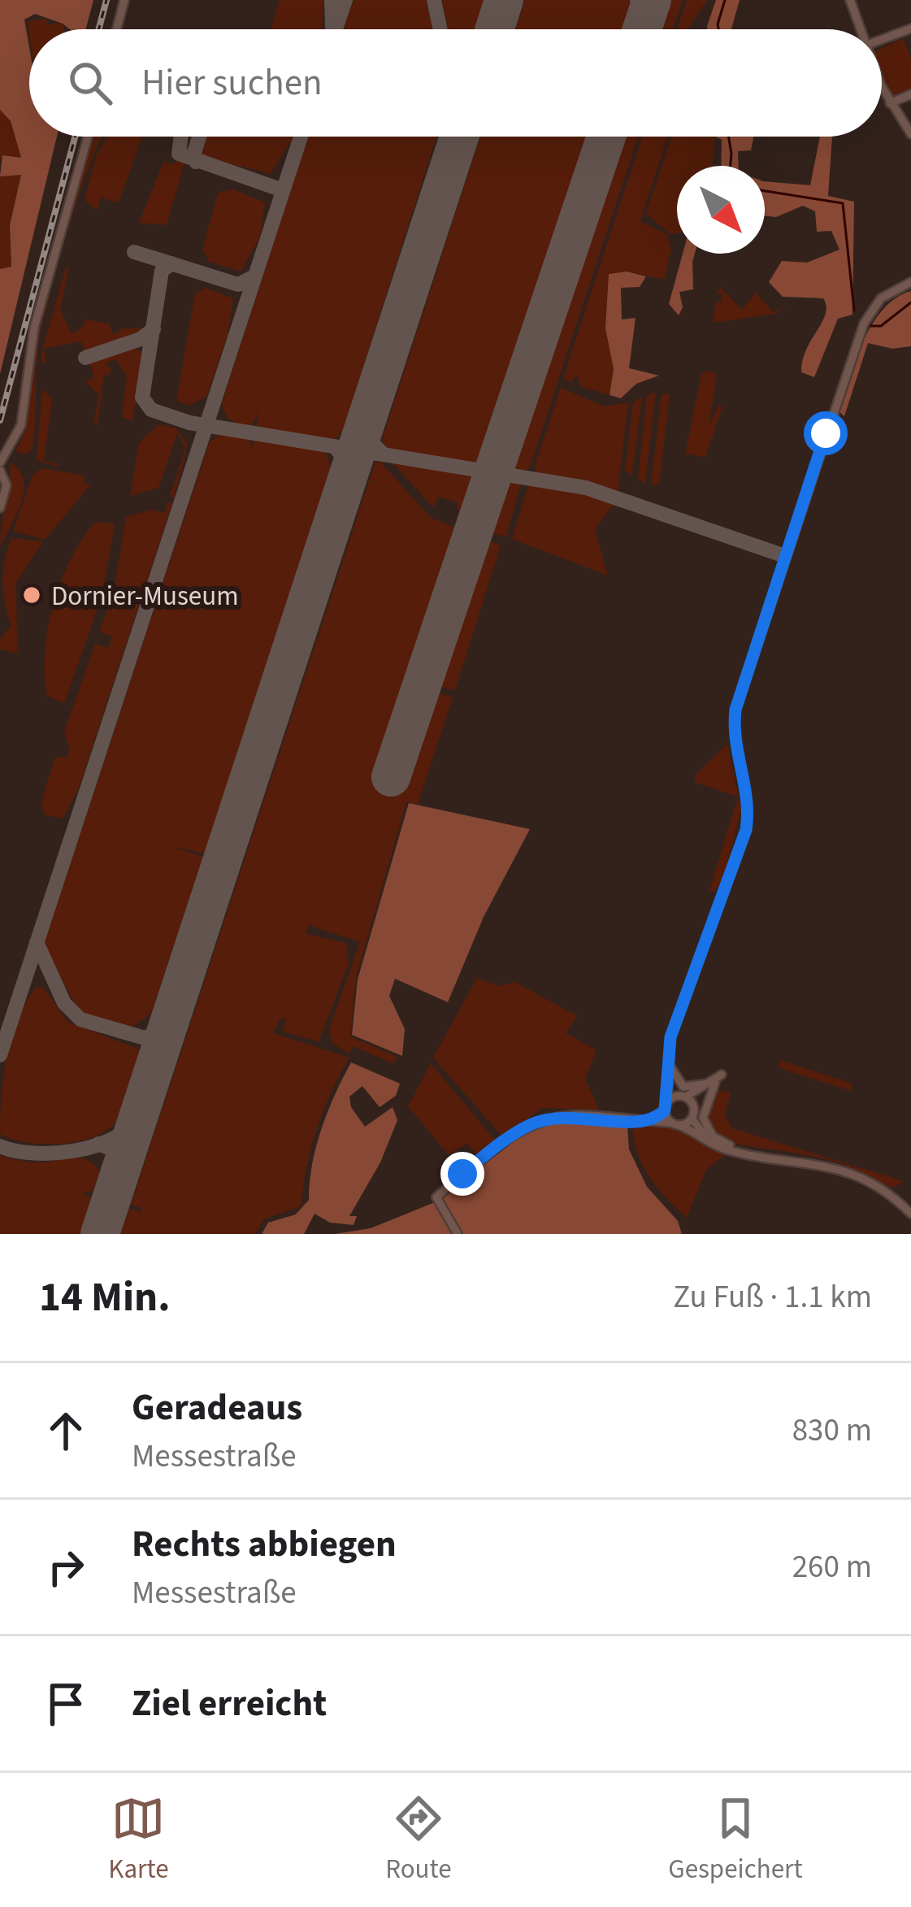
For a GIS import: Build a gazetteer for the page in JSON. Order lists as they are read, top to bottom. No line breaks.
{"places":["Dornier-Museum"],"north":"bottom right","page":{"search":"Hier suchen","heading":["14 Min.","Zu Fuß · 1.1 km"],"list":[["Geradeaus","Messestraße","830 m"],["Rechts abbiegen","Messestraße","260 m"],"Ziel erreicht"],"nav":["Karte","Route","Gespeichert"]}}
